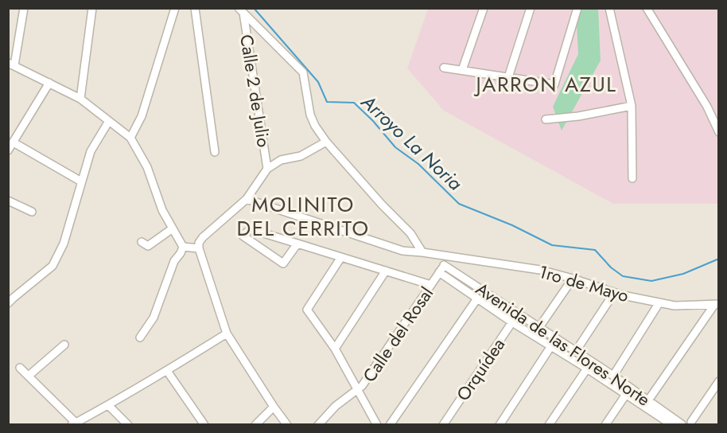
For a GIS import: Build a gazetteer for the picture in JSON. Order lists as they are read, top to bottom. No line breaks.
{"streets":{"street":["Calle 2 de Julio","1ro de Mayo","Calle del Rosal","Avenida de las Flores Norte","Orquídea"]},"crossings":[["1ro de Mayo","Calle del Rosal"],["Calle del Rosal","Avenida de las Flores Norte"],["Avenida de las Flores Norte","Orquídea"]],"districts":["JARRON AZUL","MOLINITO DEL CERRITO"],"water":["Arroyo La Noria"]}
